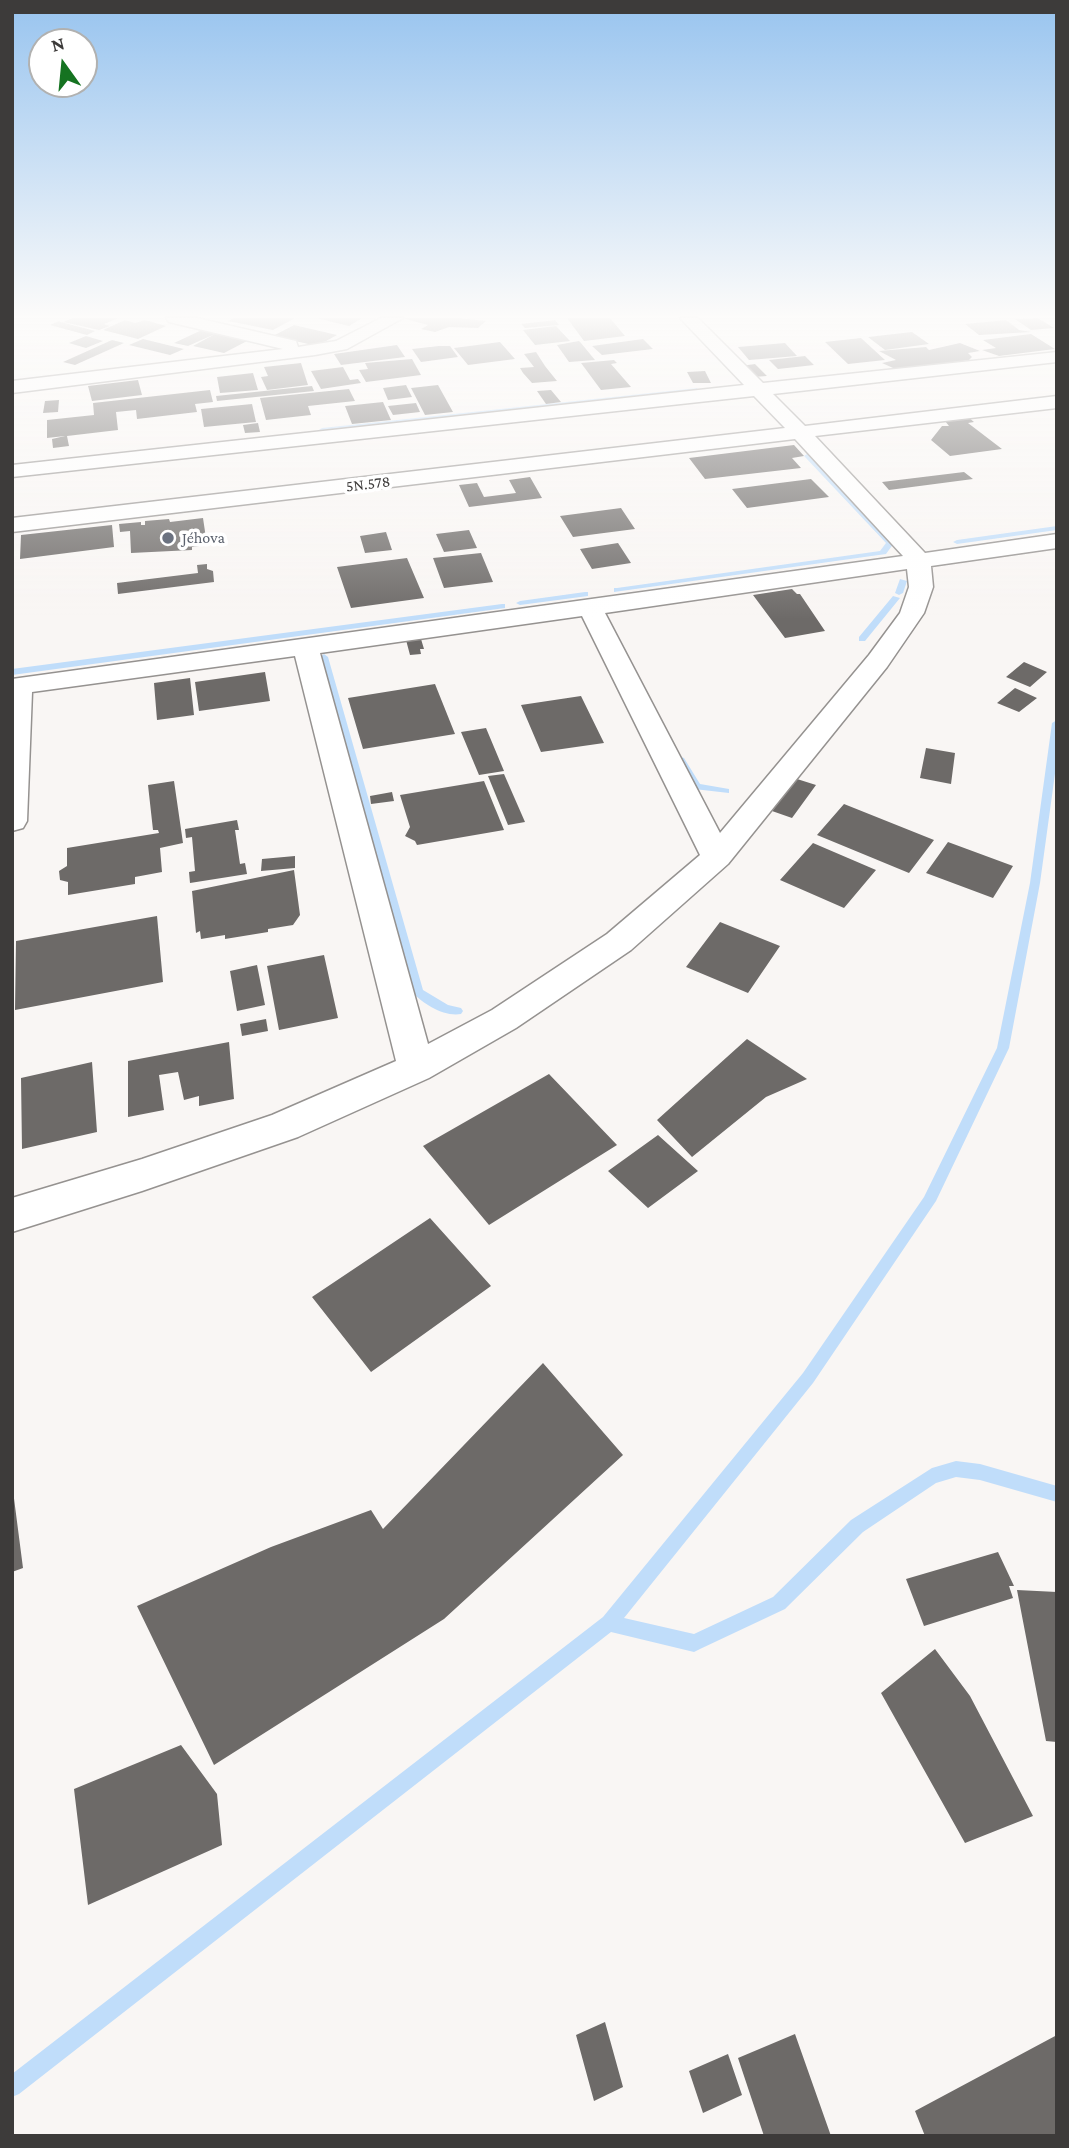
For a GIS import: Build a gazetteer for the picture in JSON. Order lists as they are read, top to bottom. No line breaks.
{"streets":{"street":["5N.578"]},"places":["Jéhova"],"north":"top"}
